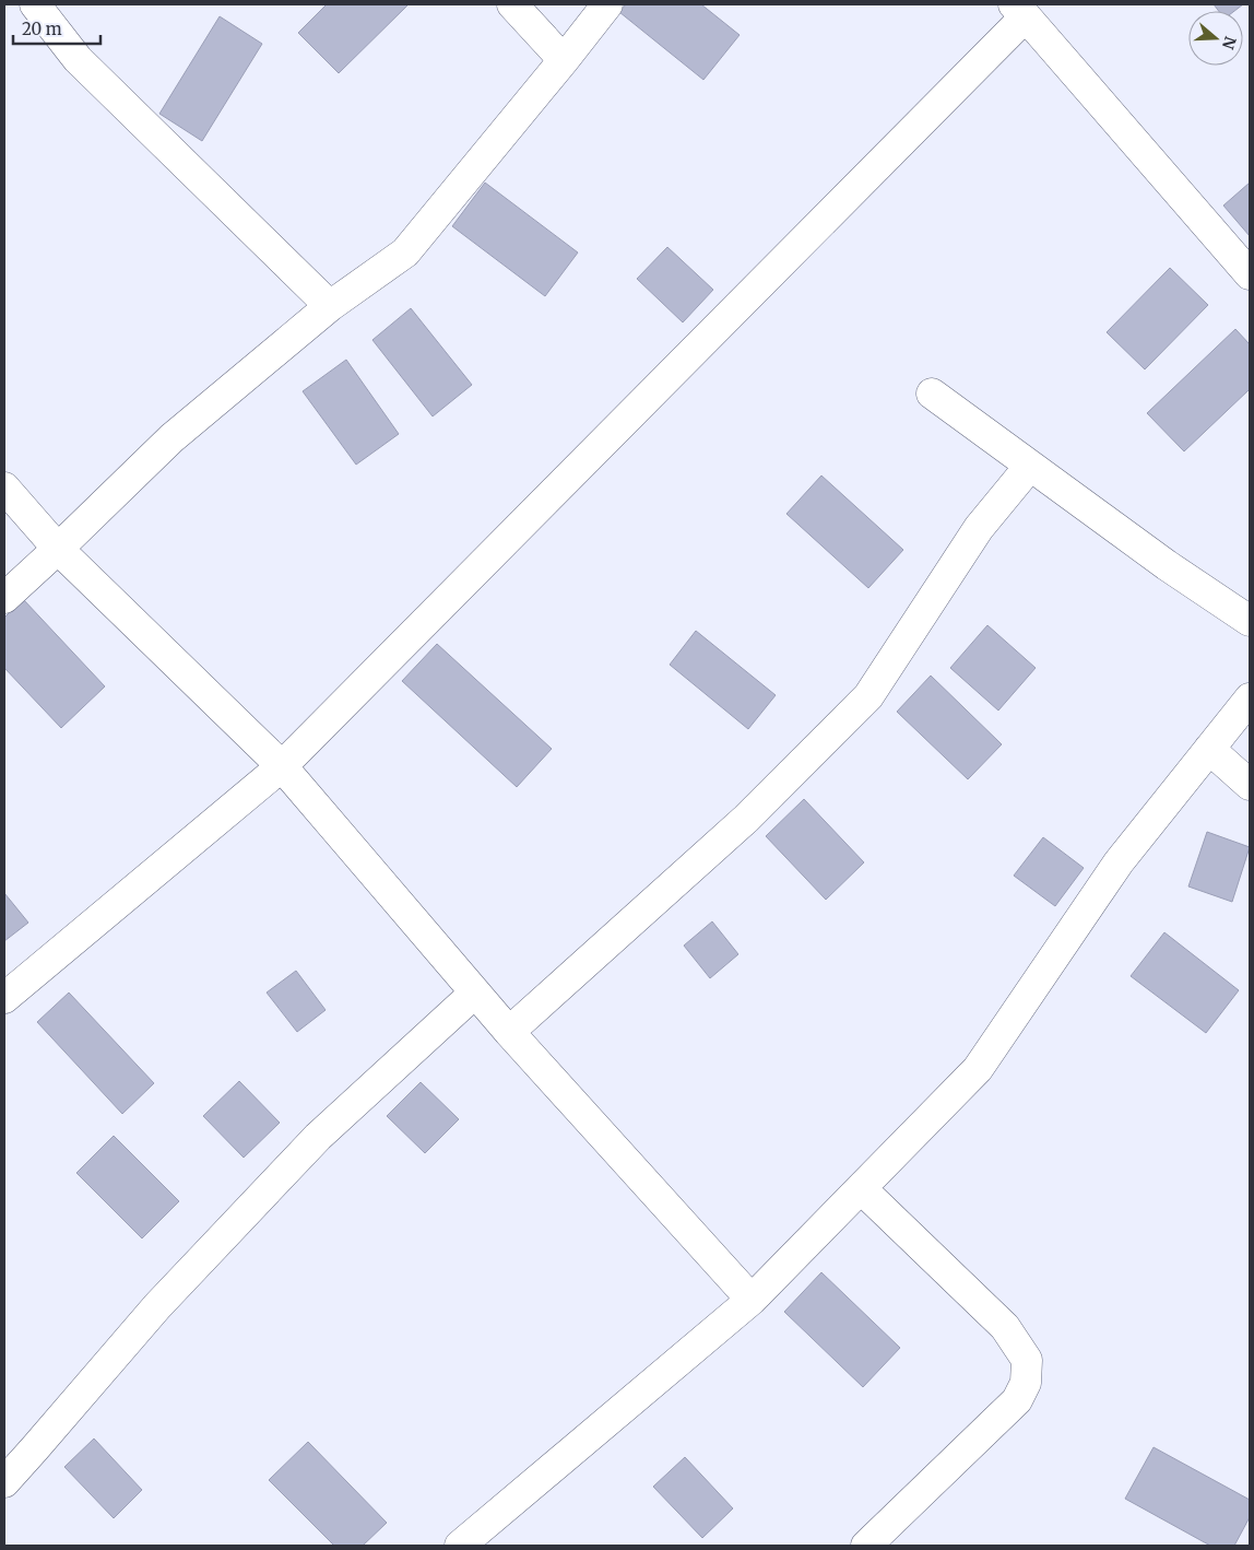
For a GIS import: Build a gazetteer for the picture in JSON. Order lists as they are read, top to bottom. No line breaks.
{"scale_bar":"20 m","north":"right"}
